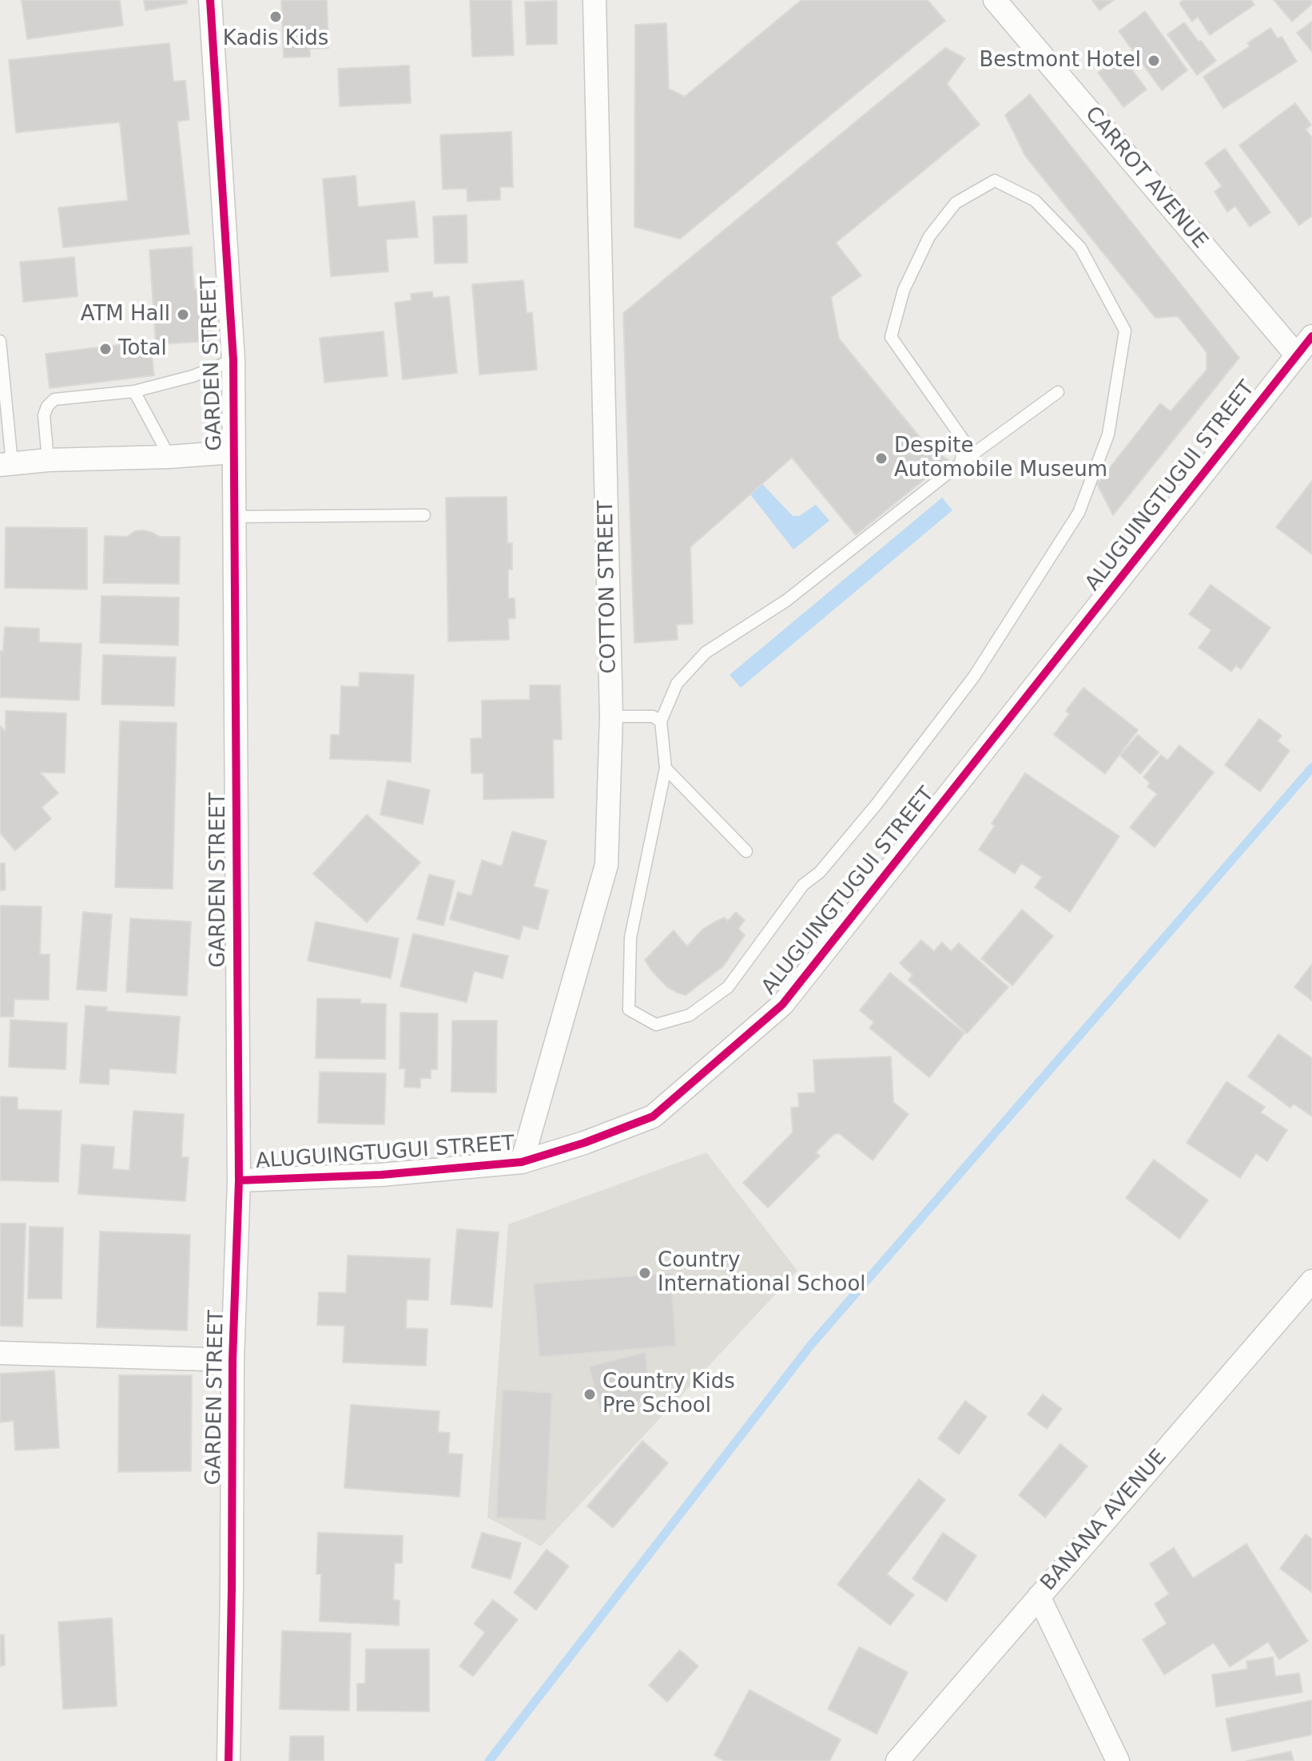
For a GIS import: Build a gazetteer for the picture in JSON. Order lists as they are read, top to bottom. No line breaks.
{"streets":{"street":["CARROT AVENUE","GARDEN STREET","ALUGUINGTUGUI STREET","COTTON STREET","BANANA AVENUE"]},"crossings":[["CARROT AVENUE","ALUGUINGTUGUI STREET"],["GARDEN STREET","ALUGUINGTUGUI STREET"],["ALUGUINGTUGUI STREET","COTTON STREET"]],"places":["Kadis Kids","Bestmont Hotel","ATM Hall","Total","Despite Automobile Museum","Country International School","Country Kids Pre School"]}
